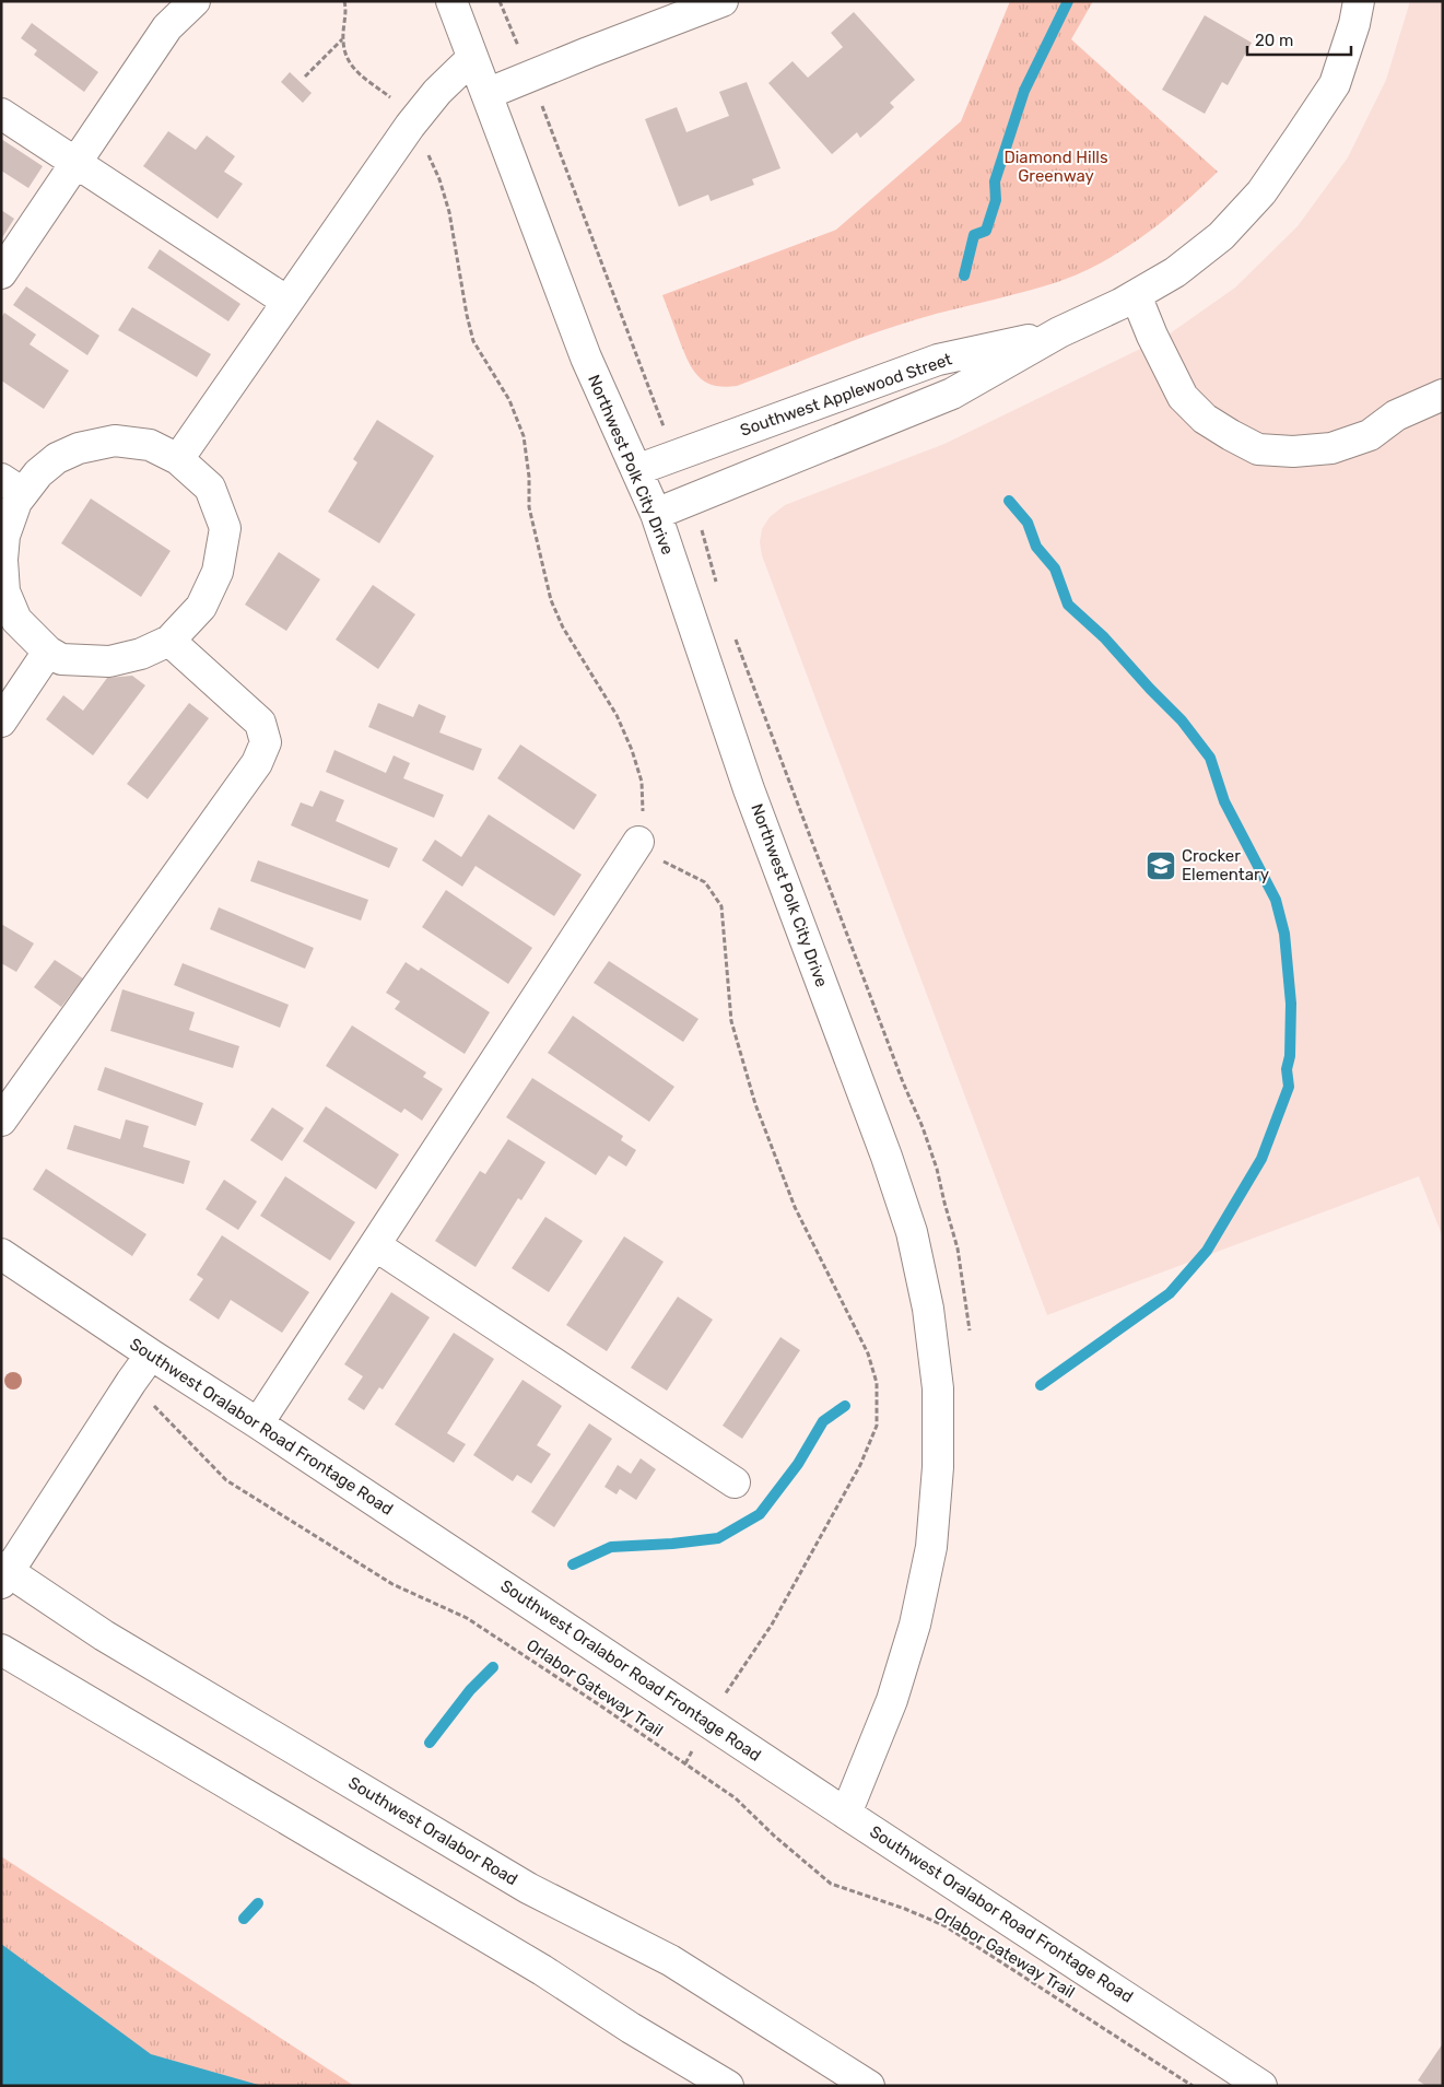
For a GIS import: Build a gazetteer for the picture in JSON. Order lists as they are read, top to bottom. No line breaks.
{"streets":{"street":["Southwest Applewood Street","Northwest Polk City Drive","Southwest Oralabor Road Frontage Road","Southwest Oralabor Road"],"path":["Orlabor Gateway Trail"]},"crossings":[["Southwest Applewood Street","Northwest Polk City Drive"],["Northwest Polk City Drive","Southwest Oralabor Road Frontage Road"]],"parks":["Diamond Hills Greenway"],"places":{"school or university":["Crocker Elementary"]},"scale_bar":"20 m"}
